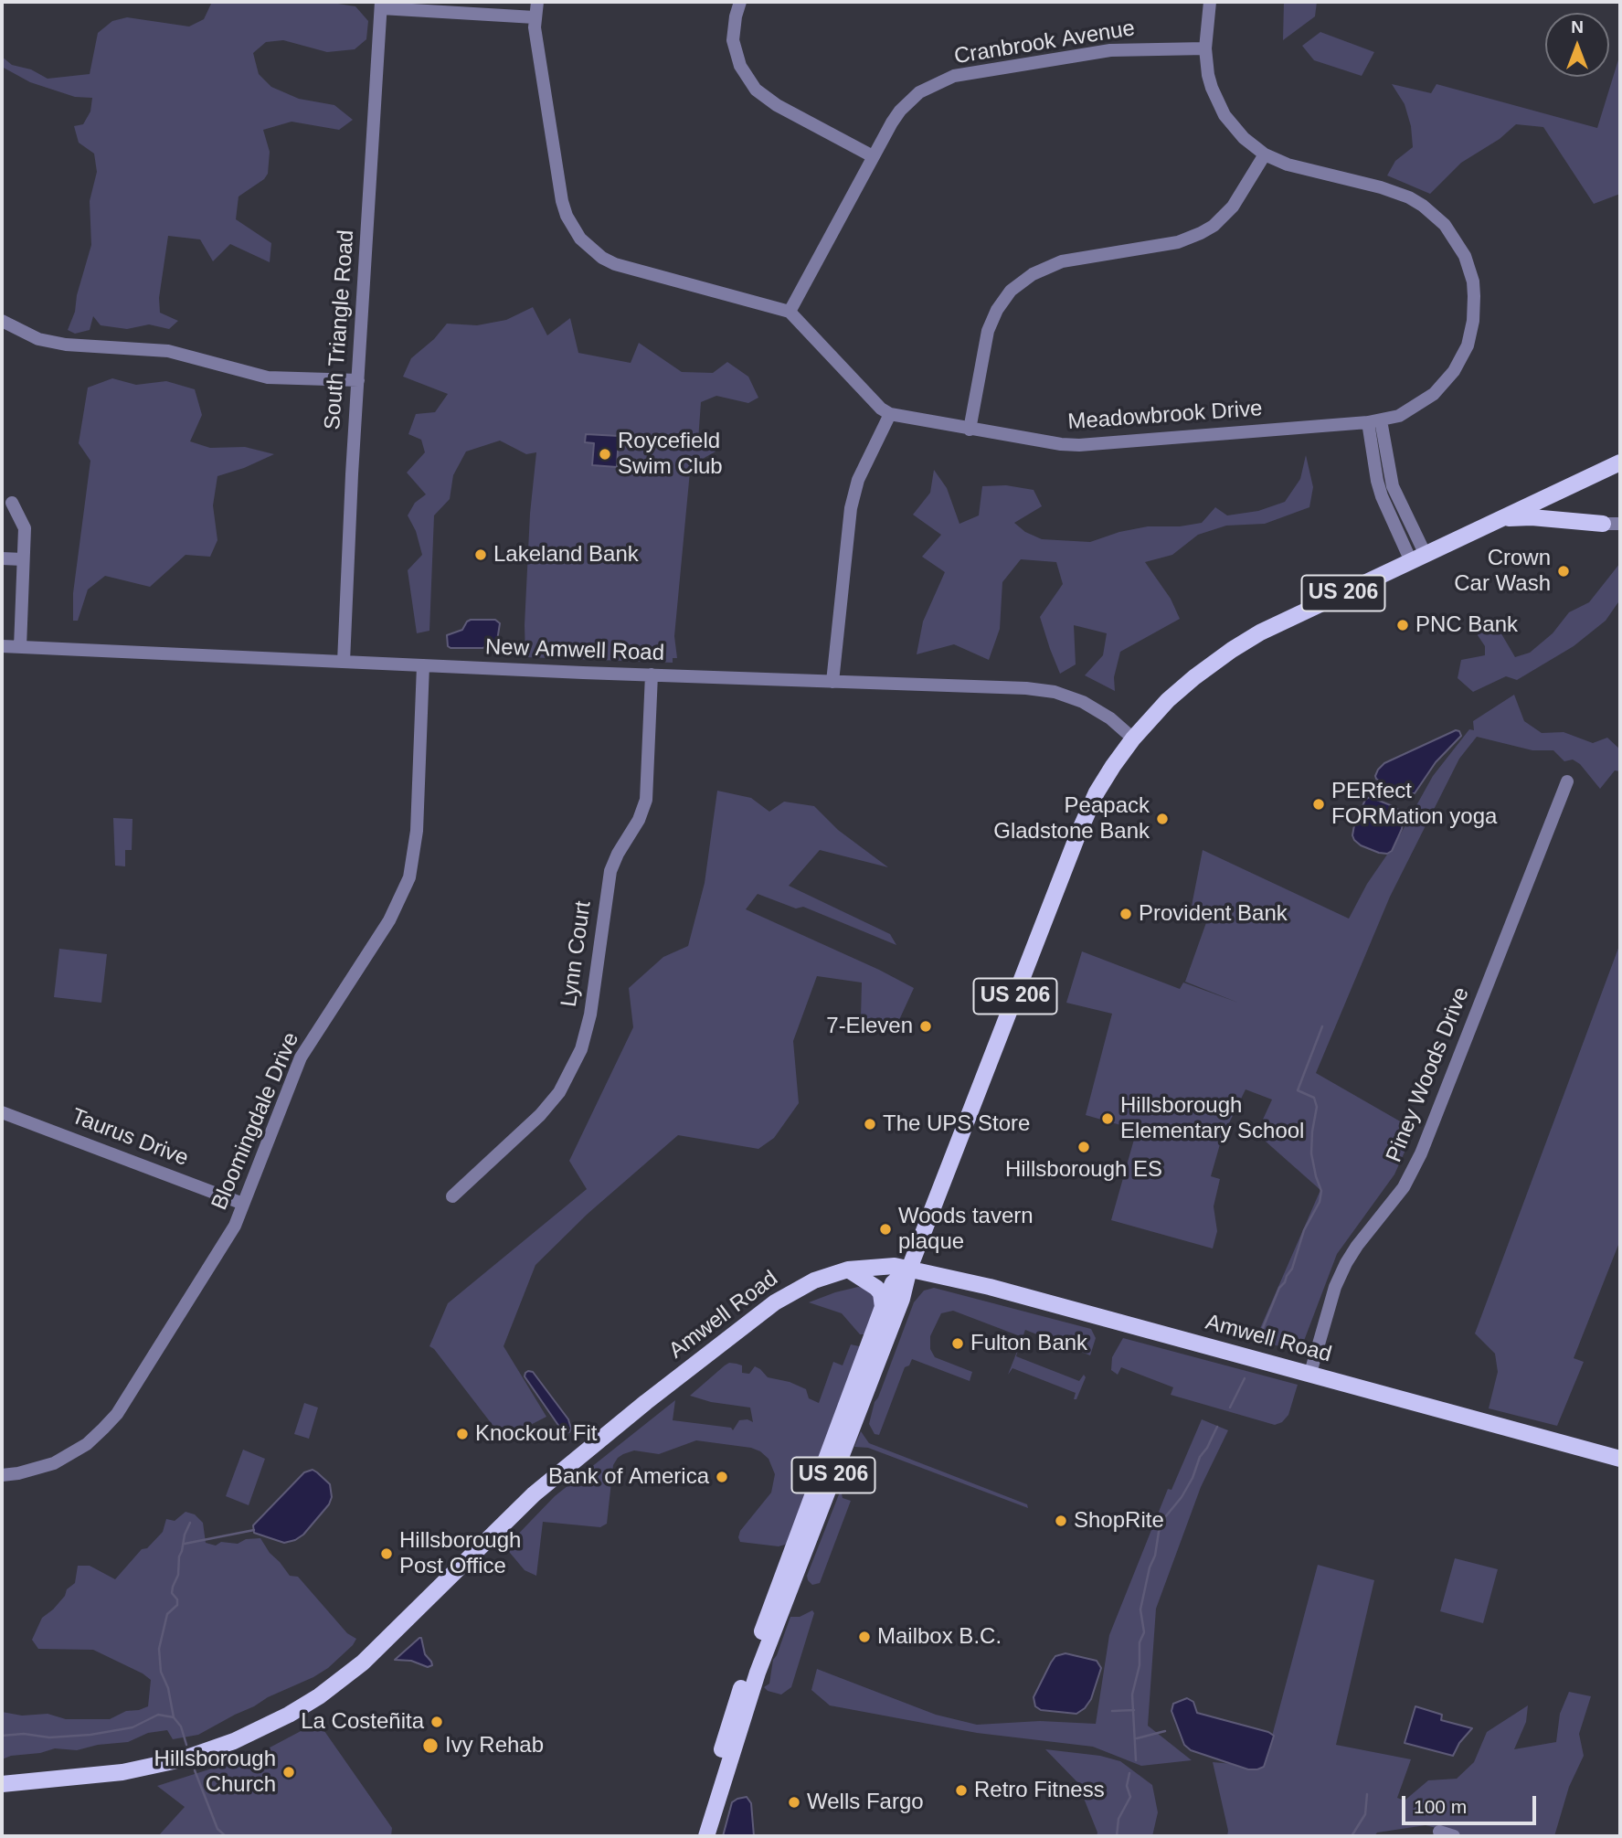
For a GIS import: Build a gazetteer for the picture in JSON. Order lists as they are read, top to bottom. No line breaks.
{"streets":{"main road":["US 206","Amwell Road"],"street":["Cranbrook Avenue","South Triangle Road","Meadowbrook Drive","New Amwell Road","Lynn Court","Piney Woods Drive","Bloomingdale Drive","Taurus Drive"]},"crossings":[["Cranbrook Avenue","Meadowbrook Drive"],["South Triangle Road","New Amwell Road"],["US 206","New Amwell Road"],["US 206","Amwell Road"],["New Amwell Road","Lynn Court"],["New Amwell Road","Bloomingdale Drive"],["Piney Woods Drive","Amwell Road"],["Bloomingdale Drive","Taurus Drive"]],"places":["Roycefield Swim Club","Lakeland Bank","Crown Car Wash","PNC Bank","PERfect FORMation yoga","Peapack Gladstone Bank","Provident Bank","7-Eleven","Hillsborough Elementary School","The UPS Store","Hillsborough ES","Woods tavern plaque","Fulton Bank","Knockout Fit","Bank of America","ShopRite","Hillsborough Post Office","Mailbox B.C.","La Costeñita","Ivy Rehab","Hillsborough Church","Retro Fitness","Wells Fargo"],"scale_bar":"100 m","north":"top"}
